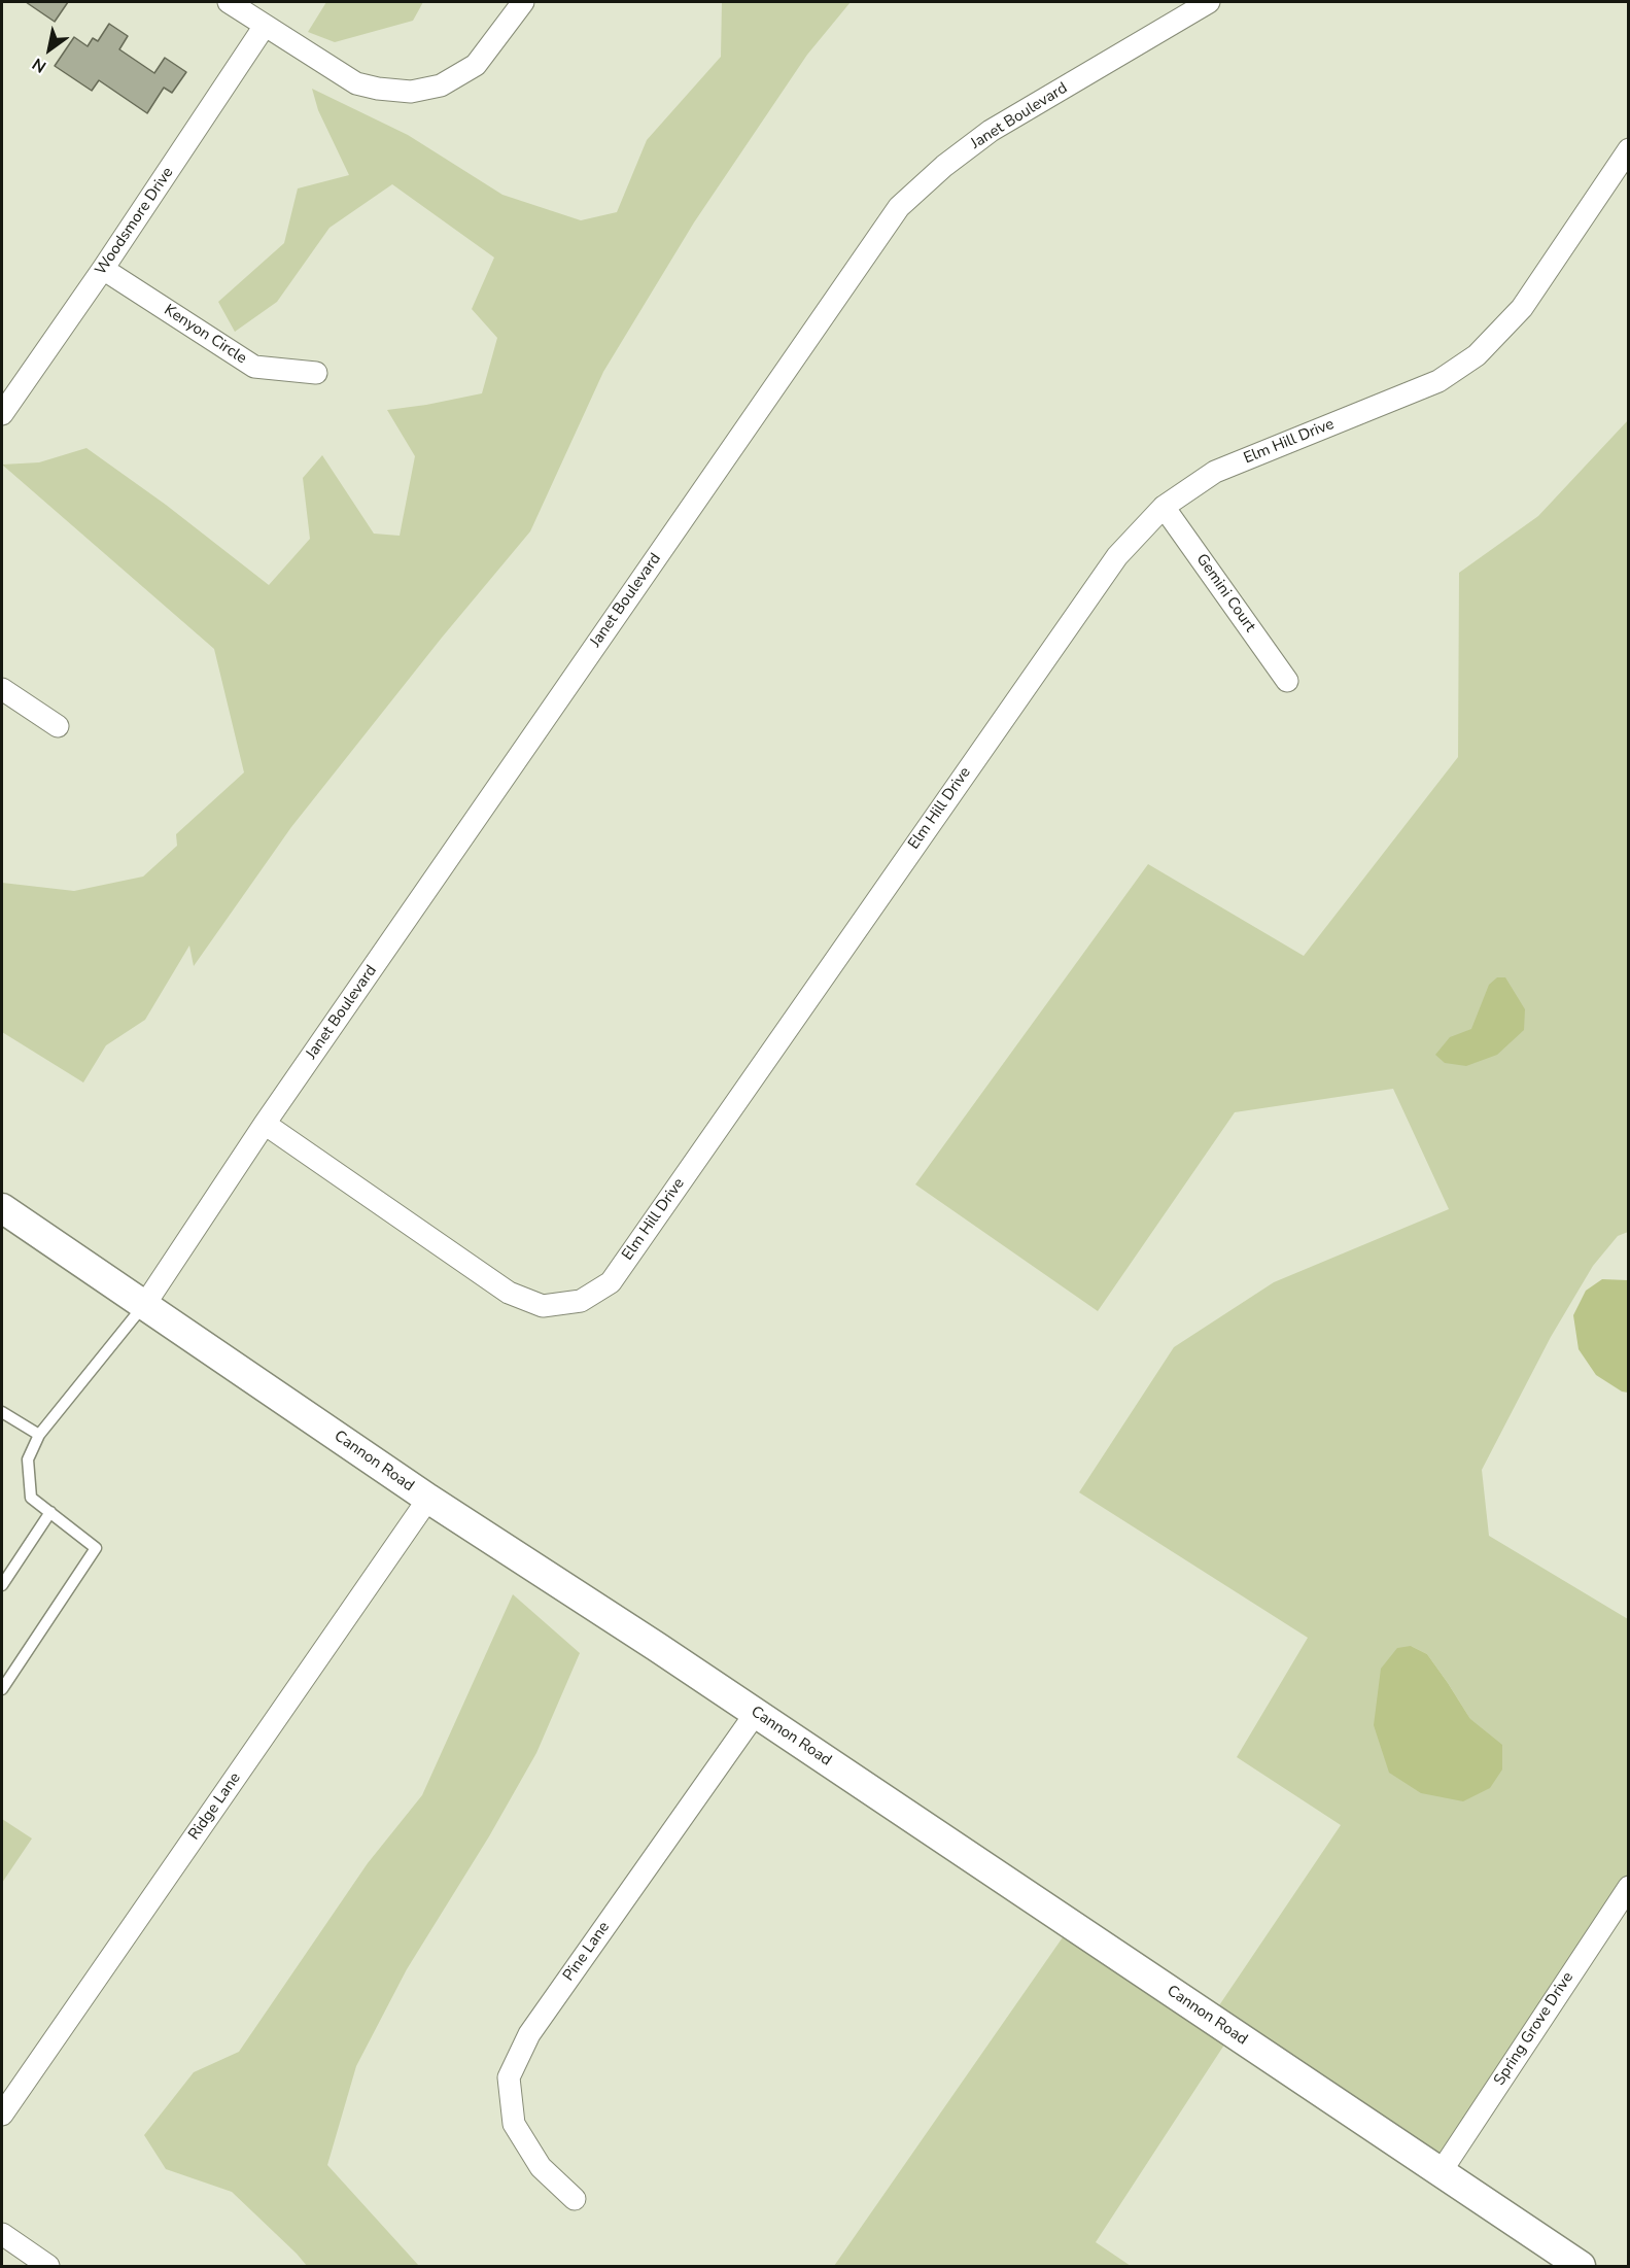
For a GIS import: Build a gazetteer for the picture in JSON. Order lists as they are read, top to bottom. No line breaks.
{"streets":{"main road":["Cannon Road"],"street":["Janet Boulevard","Woodsmore Drive","Kenyon Circle","Elm Hill Drive","Gemini Court","Ridge Lane","Pine Lane","Spring Grove Drive"]},"crossings":[["Janet Boulevard","Elm Hill Drive"],["Janet Boulevard","Cannon Road"],["Woodsmore Drive","Kenyon Circle"],["Elm Hill Drive","Gemini Court"],["Cannon Road","Ridge Lane"],["Cannon Road","Pine Lane"],["Cannon Road","Spring Grove Drive"]],"north":"bottom left"}
